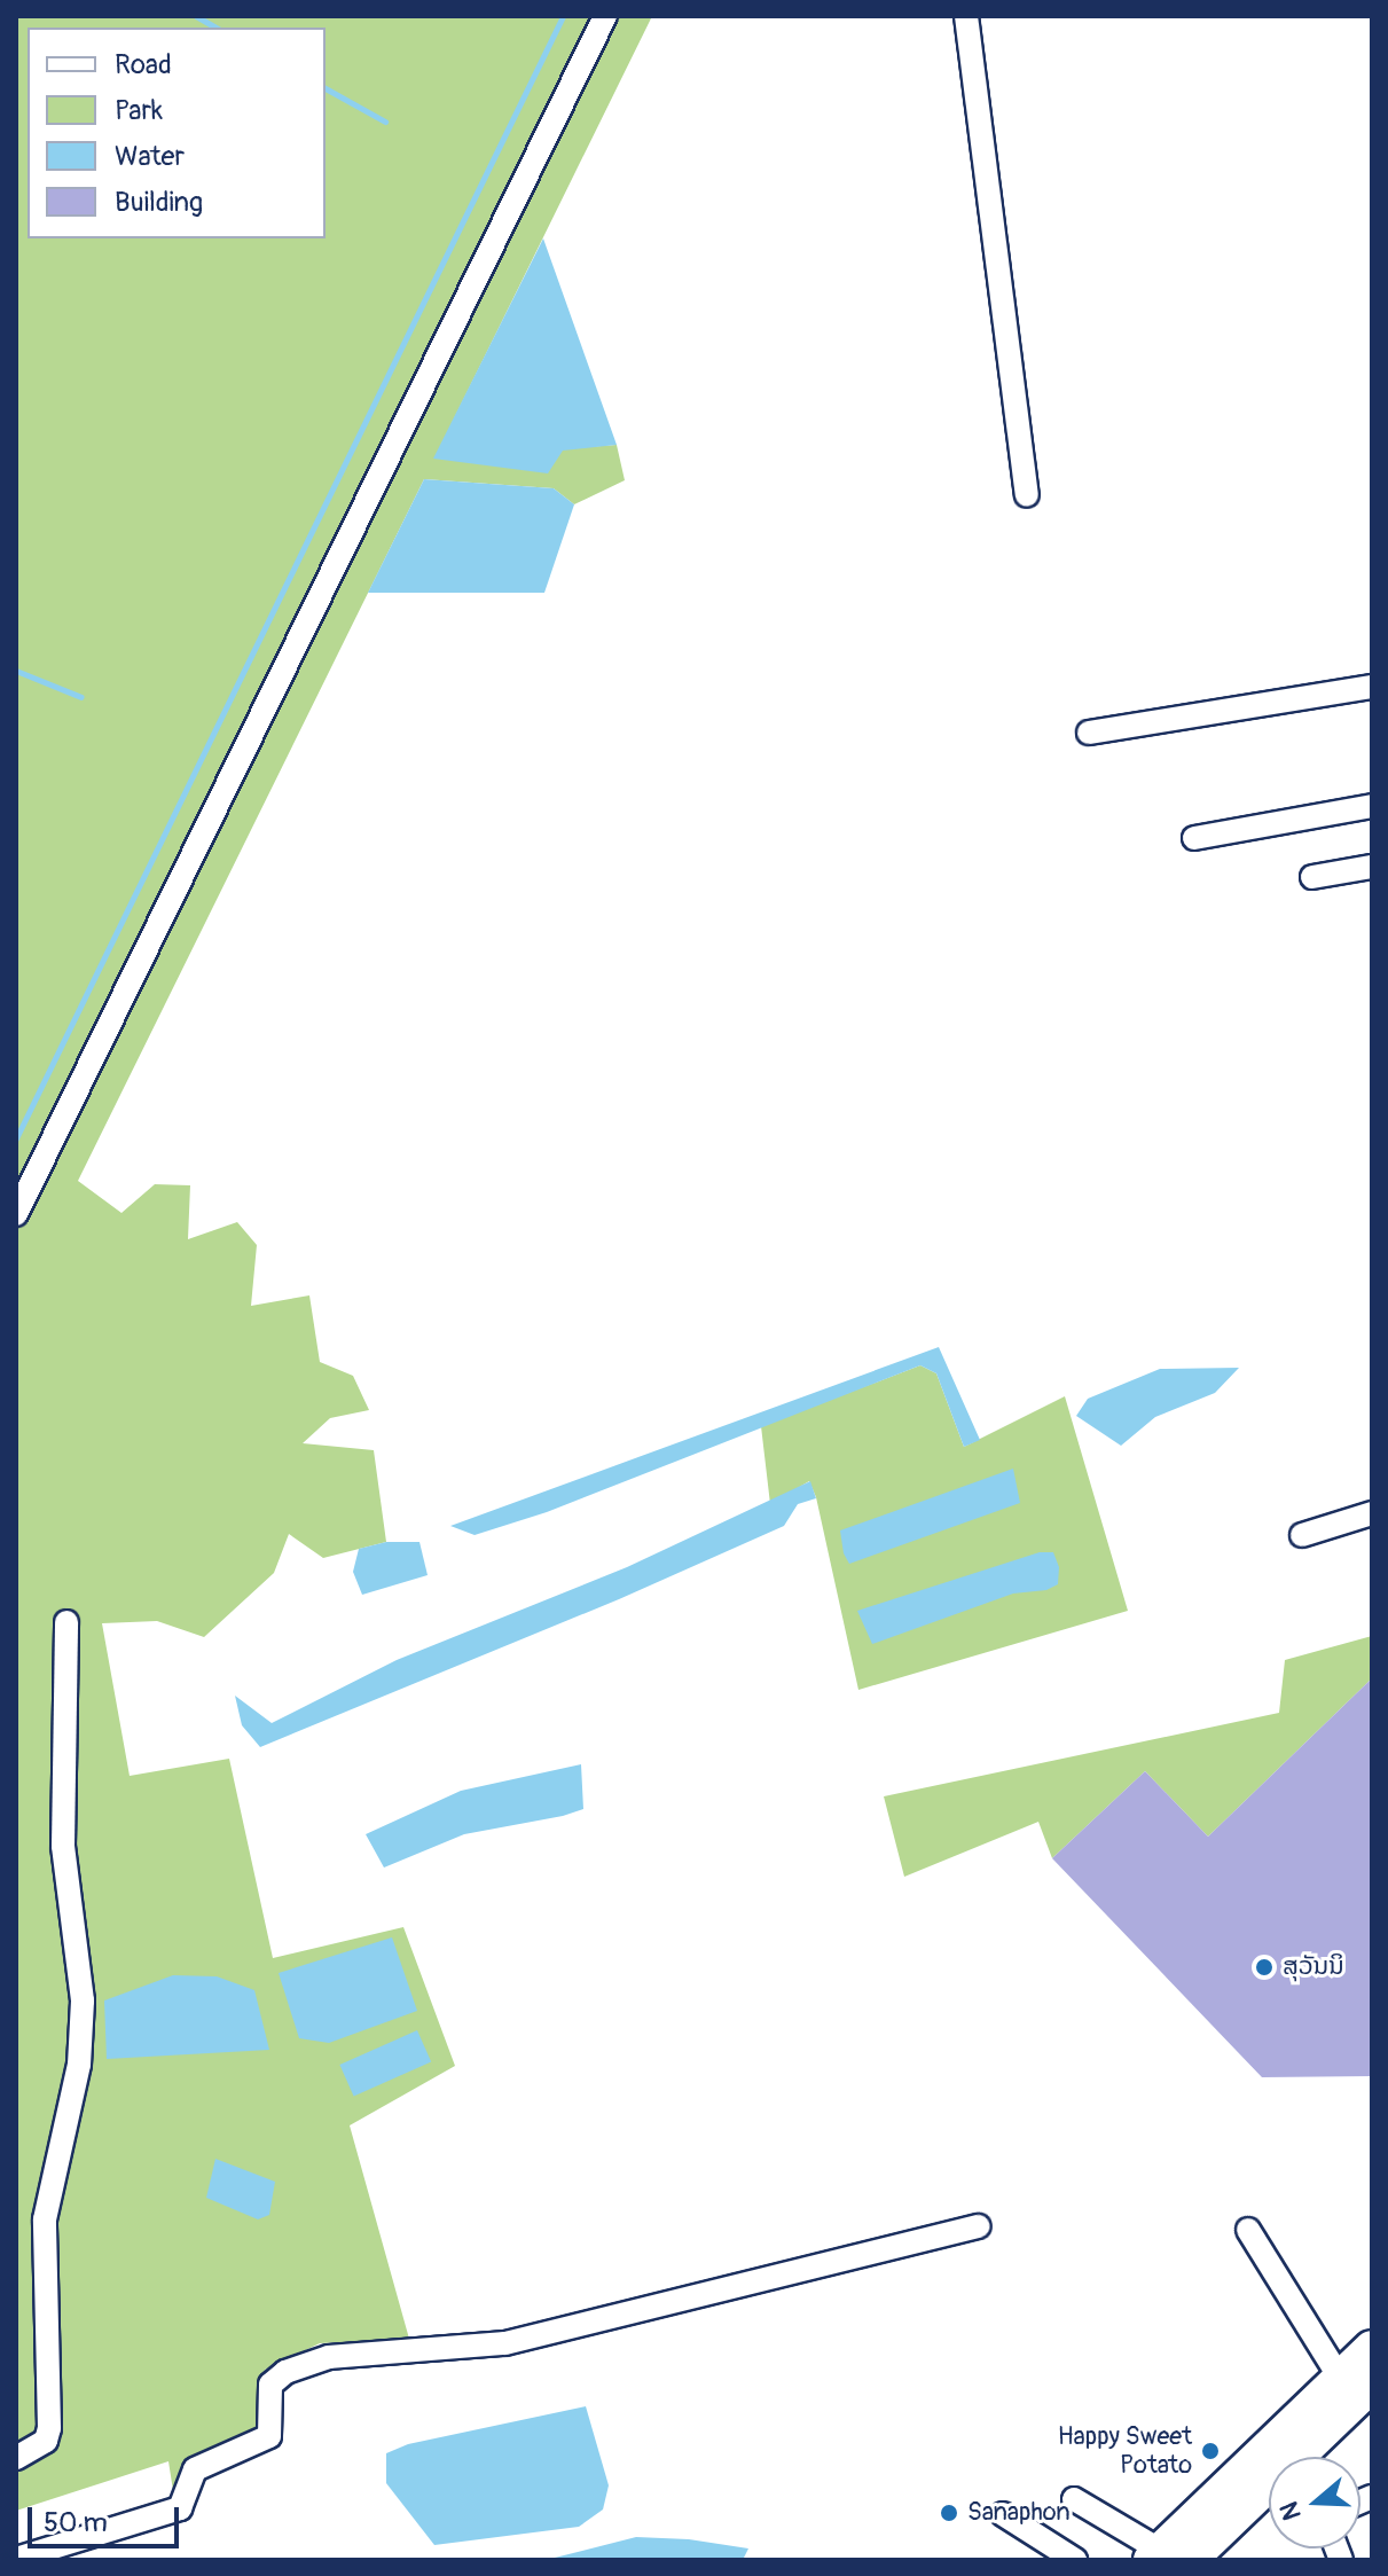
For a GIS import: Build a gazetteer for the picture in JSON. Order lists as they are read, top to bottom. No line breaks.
{"places":["ສຸວັນນິ","Happy Sweet Potato","Sanaphon"],"legend":["Road","Park","Water","Building"],"scale_bar":"50 m","north":"left"}
